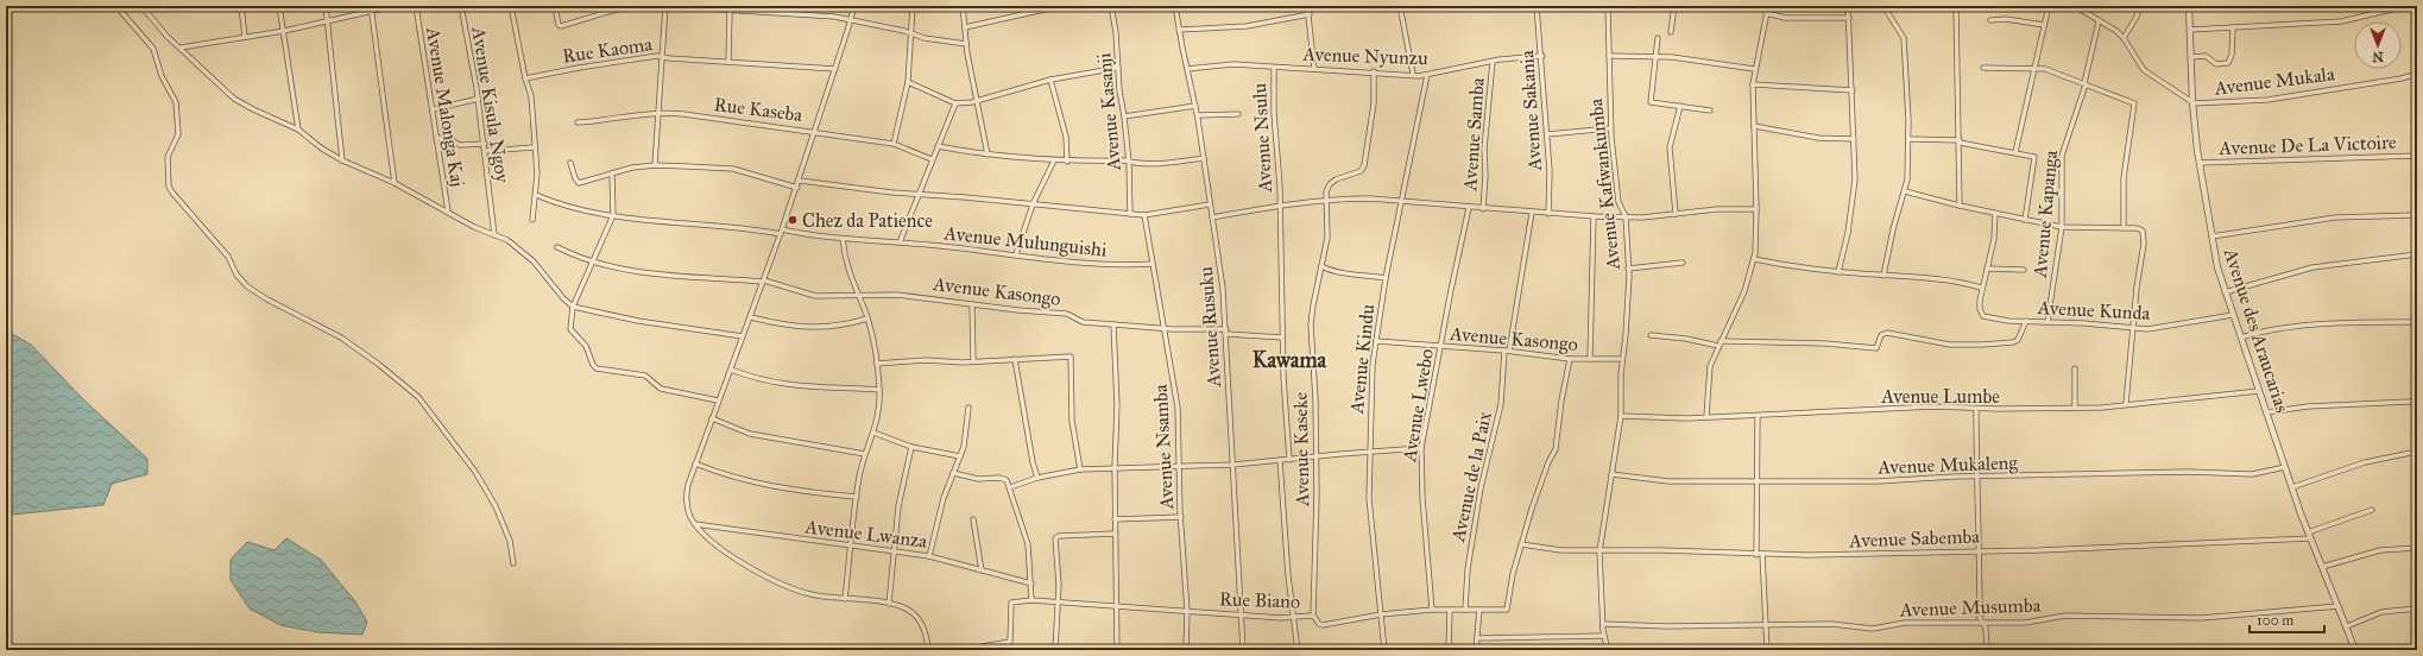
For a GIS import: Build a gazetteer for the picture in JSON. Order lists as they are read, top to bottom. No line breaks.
{"streets":{"street":["Rue Kaoma","Avenue Nyunzu","Avenue Mukala","Avenue Kisula Ngoy","Avenue Malonga Kaj","Rue Kaseba","Avenue Sakania","Avenue Kasanji","Avenue Samba","Avenue Nsulu","Avenue De La Victoire","Avenue Kafwankumba","Avenue Kapanga","Avenue Mulunguishi","Avenue Kasongo","Avenue Kunda","Avenue Rusuku","Avenue des Araucarias","Avenue Kindu","Avenue Lumbe","Avenue Lwebo","Avenue Nsamba","Avenue Kaseke","Avenue Mukaleng","Avenue de la Paix","Avenue Lwanza","Avenue Sabemba","Rue Biano","Avenue Musumba"]},"crossings":[["Avenue Nyunzu","Avenue Sakania"],["Avenue Nyunzu","Avenue Samba"],["Avenue Nyunzu","Avenue Nsulu"],["Avenue Nyunzu","Avenue Rusuku"],["Avenue Nyunzu","Avenue Kindu"],["Avenue Nyunzu","Avenue Kaseke"],["Avenue Mukala","Avenue des Araucarias"],["Avenue De La Victoire","Avenue des Araucarias"],["Avenue Kafwankumba","Avenue Kasongo"],["Avenue Kafwankumba","Avenue Lumbe"],["Avenue Kafwankumba","Avenue Mukaleng"],["Avenue Kafwankumba","Avenue Sabemba"],["Avenue Kafwankumba","Avenue Musumba"],["Avenue Kapanga","Avenue Kunda"],["Avenue Mulunguishi","Avenue Nsamba"],["Avenue Kasongo","Avenue Rusuku"],["Avenue Kasongo","Avenue Kindu"],["Avenue Kasongo","Avenue Lwebo"],["Avenue Kasongo","Avenue Nsamba"],["Avenue Kasongo","Avenue de la Paix"],["Avenue Kunda","Avenue des Araucarias"],["Avenue Rusuku","Rue Biano"],["Avenue des Araucarias","Avenue Lumbe"],["Avenue des Araucarias","Avenue Mukaleng"],["Avenue des Araucarias","Avenue Sabemba"],["Avenue des Araucarias","Avenue Musumba"],["Avenue Kindu","Rue Biano"],["Avenue Lwebo","Rue Biano"],["Avenue Nsamba","Rue Biano"],["Avenue Kaseke","Rue Biano"],["Avenue de la Paix","Rue Biano"],["Avenue Sabemba","Rue Biano"]],"districts":["Kawama"],"places":["Chez da Patience"],"scale_bar":"100 m","north":"bottom"}
